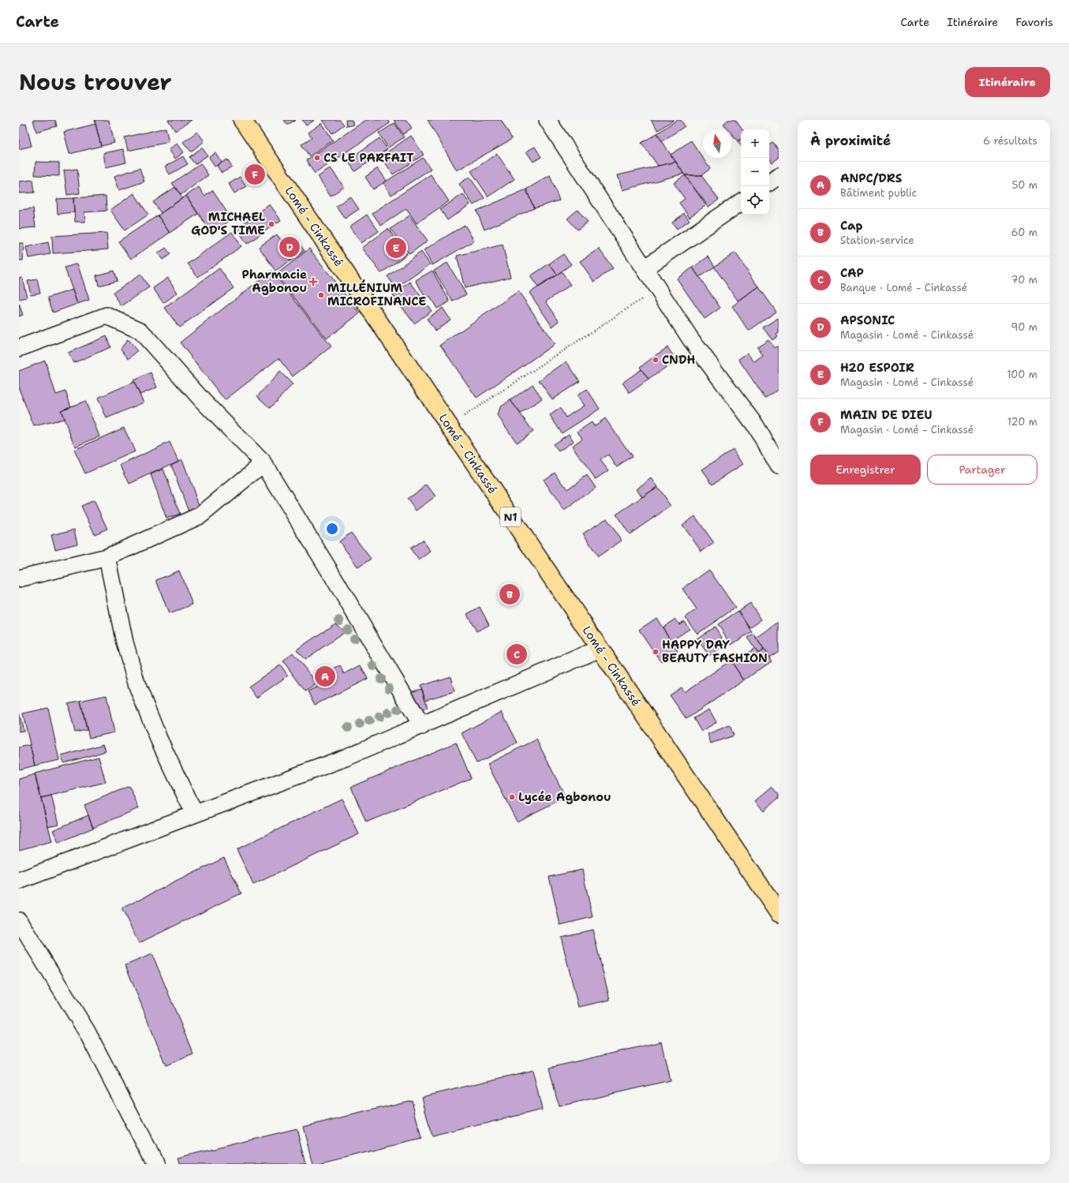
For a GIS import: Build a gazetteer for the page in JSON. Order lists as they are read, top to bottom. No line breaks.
{"streets":{"highway":["Lomé - Cinkassé","N1"]},"places":{"other":["CS LE PARFAIT","MICHAEL GOD'S TIME","MILLÉNIUM MICROFINANCE","CNDH","HAPPY DAY BEAUTY FASHION","Lycée Agbonou"],"health":["Pharmacie Agbonou"]},"north":"top","page":{"header":"Carte","nav":["Carte","Itinéraire","Favoris"],"title":"Nous trouver","buttons":["Itinéraire",["Enregistrer","Partager"]],"heading":["À proximité","6 résultats"],"map_buttons":["+","−"],"list":[{"mark":"A","name":"ANPC/DRS","note":"Bâtiment public","value":"50 m"},{"mark":"B","name":"Cap","note":"Station-service","value":"60 m"},{"mark":"C","name":"CAP","note":"Banque · Lomé - Cinkassé","value":"70 m"},{"mark":"D","name":"APSONIC","note":"Magasin · Lomé - Cinkassé","value":"90 m"},{"mark":"E","name":"H20 ESPOIR","note":"Magasin · Lomé - Cinkassé","value":"100 m"},{"mark":"F","name":"MAIN DE DIEU","note":"Magasin · Lomé - Cinkassé","value":"120 m"}],"pins":["F","D","E","B","C","A"]}}
